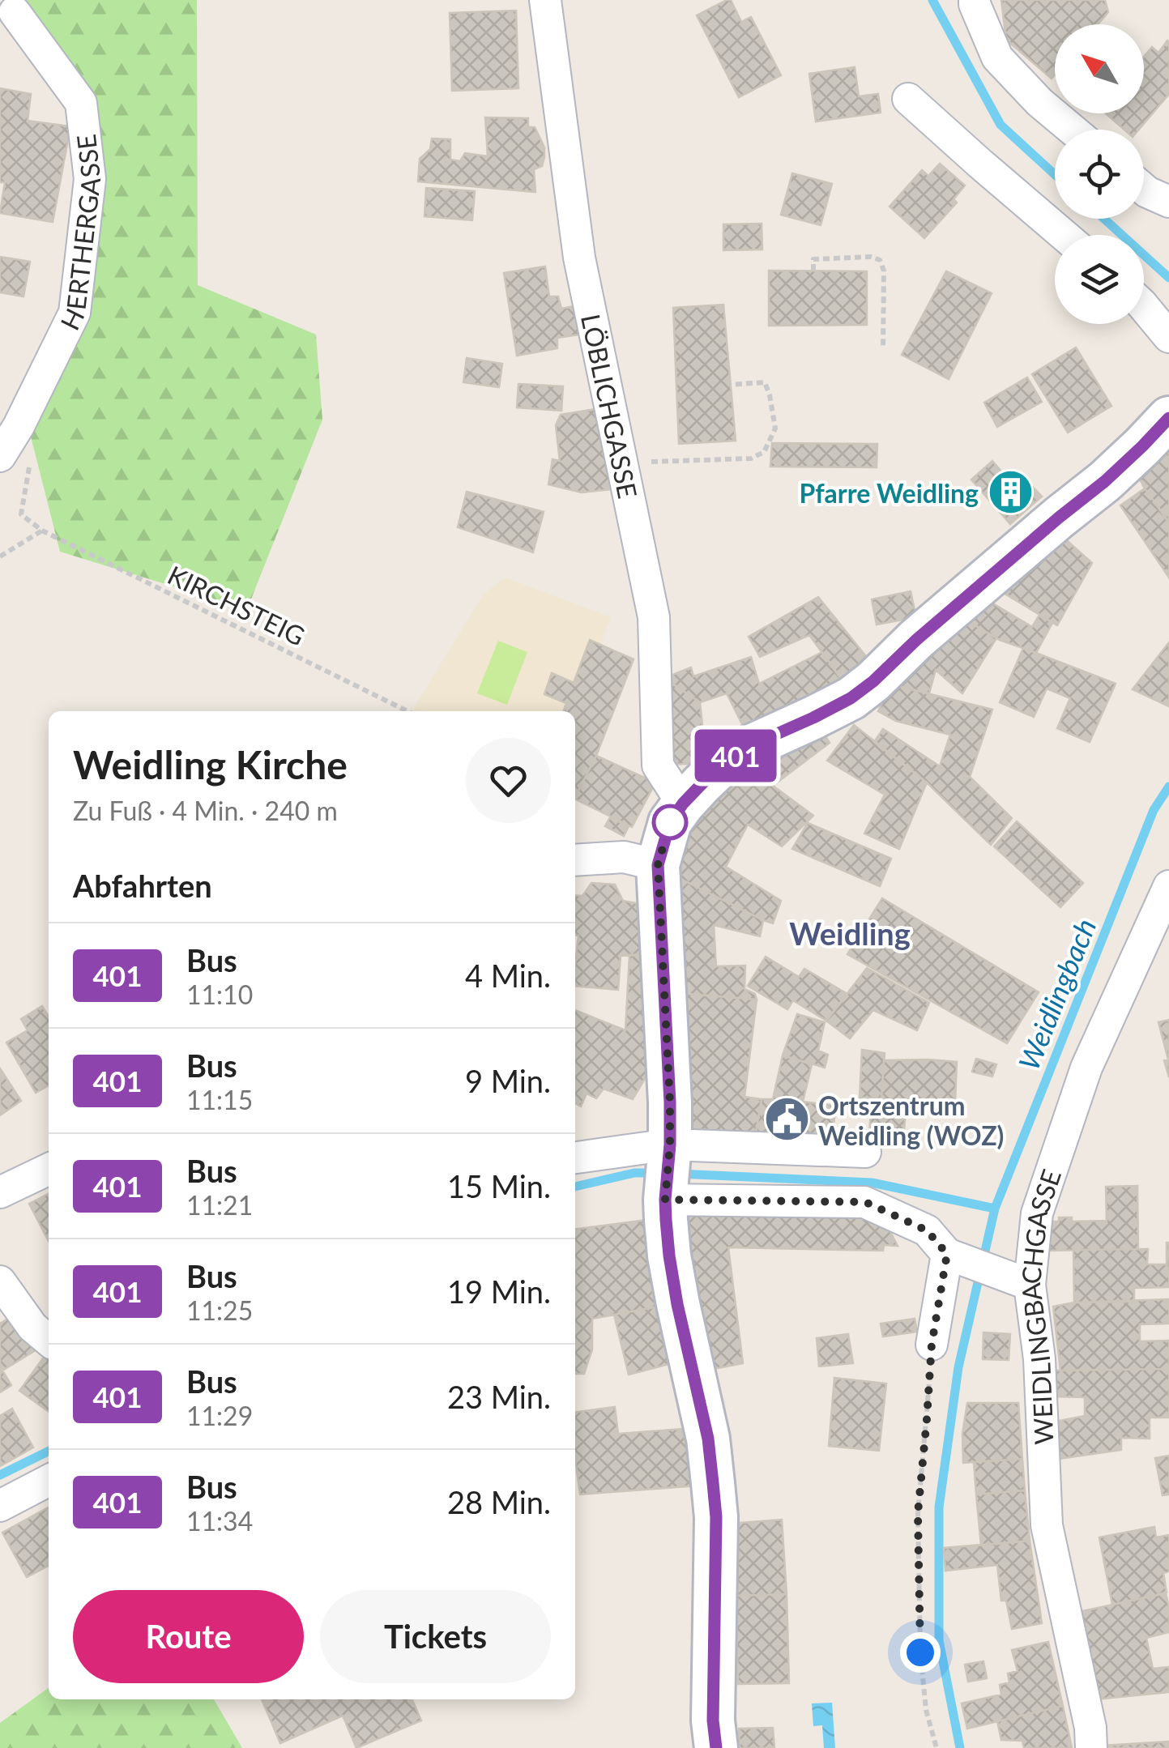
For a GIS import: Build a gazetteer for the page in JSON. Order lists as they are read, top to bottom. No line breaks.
{"streets":{"street":["HERTHERGASSE","LÖBLICHGASSE","WEIDLINGBACHGASSE"],"path":["KIRCHSTEIG"]},"districts":["Weidling"],"water":["Weidlingbach"],"places":{"building":["Pfarre Weidling"],"public building":["Ortszentrum Weidling (WOZ)"]},"lines":["bus line 401"],"north":"top left","page":{"on_map":"401","heading":[["Weidling Kirche","Zu Fuß · 4 Min. · 240 m"],"Abfahrten"],"list":[{"mark":"401","name":"Bus","note":"11:10","value":"4 Min."},{"mark":"401","name":"Bus","note":"11:15","value":"9 Min."},{"mark":"401","name":"Bus","note":"11:21","value":"15 Min."},{"mark":"401","name":"Bus","note":"11:25","value":"19 Min."},{"mark":"401","name":"Bus","note":"11:29","value":"23 Min."},{"mark":"401","name":"Bus","note":"11:34","value":"28 Min."}],"buttons":["Route","Tickets"]}}
